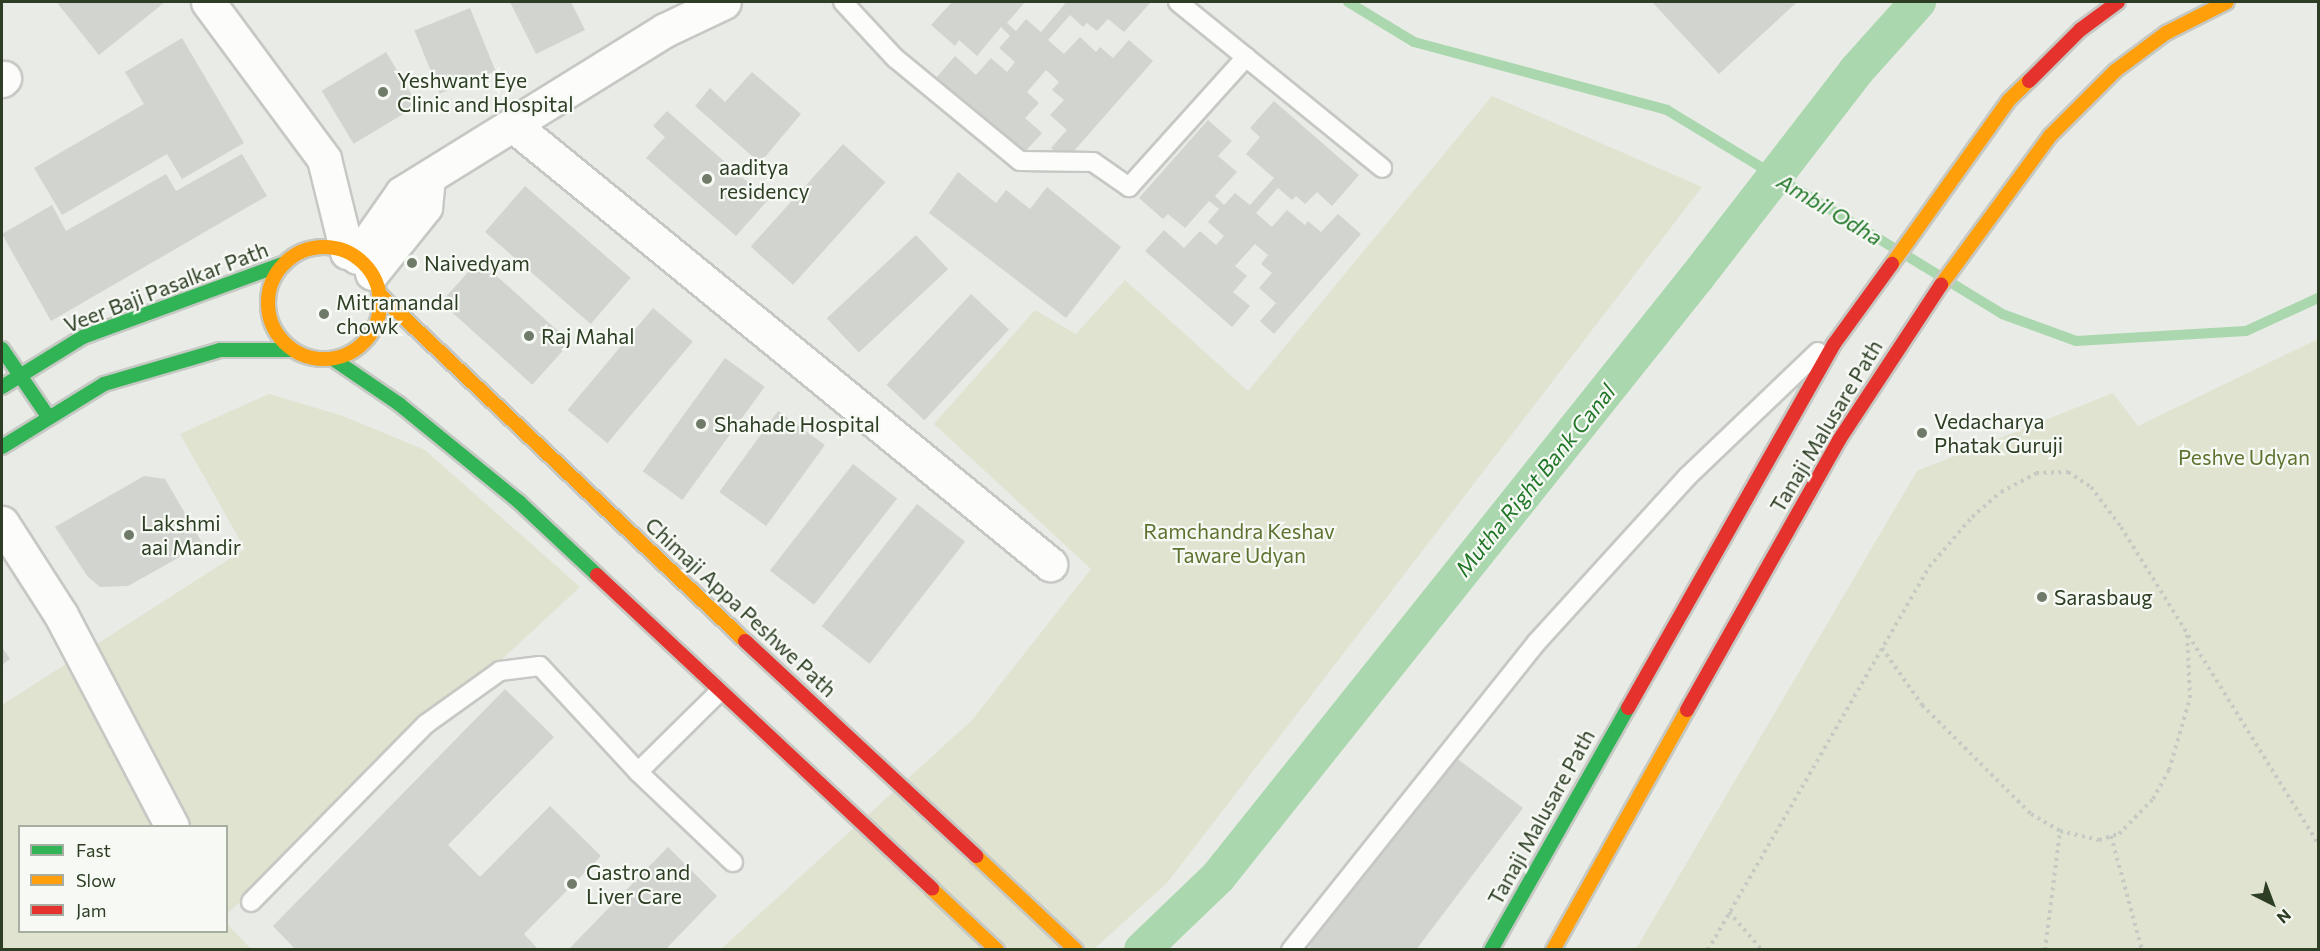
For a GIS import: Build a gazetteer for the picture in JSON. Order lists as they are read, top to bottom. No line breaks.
{"streets":{"main road":["Veer Baji Pasalkar Path","Tanaji Malusare Path","Chimaji Appa Peshwe Path"]},"crossings":[["Veer Baji Pasalkar Path","Chimaji Appa Peshwe Path"]],"water":["Ambil Odha","Mutha Right Bank Canal"],"parks":["Peshve Udyan","Ramchandra Keshav Taware Udyan"],"places":["Yeshwant Eye Clinic and Hospital","aaditya residency","Naivedyam","Mitramandal chowk","Raj Mahal","Shahade Hospital","Vedacharya Phatak Guruji","Lakshmi aai Mandir","Sarasbaug","Gastro and Liver Care"],"legend":["Fast","Slow","Jam"],"north":"bottom right"}
